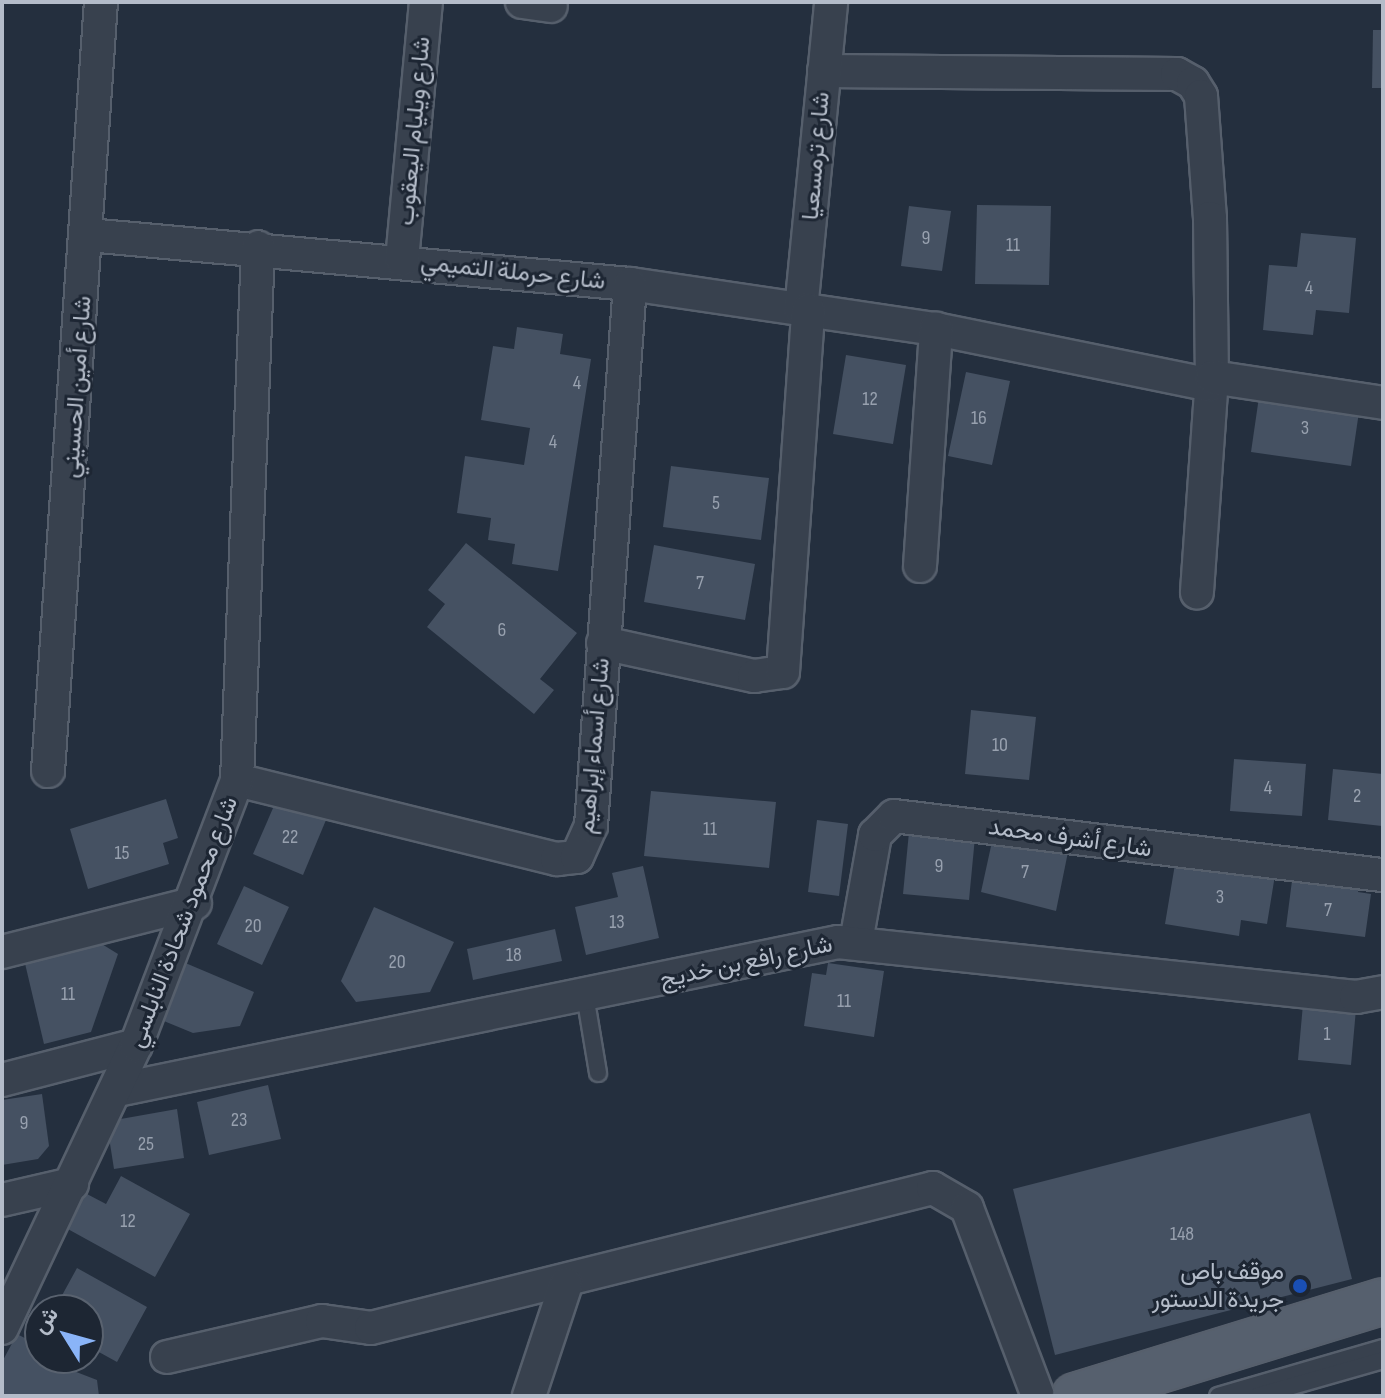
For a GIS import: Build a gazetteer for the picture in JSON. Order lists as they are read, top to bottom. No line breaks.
{"streets":{"street":["شارع ويليام اليعقوب","شارع ترمسعيا","شارع حرملة التميمي","شارع أمين الحسيني","شارع أسماء إبراهيم","شارع أشرف محمد","شارع محمود شحادة النابلسي","شارع رافع بن خديج"]},"crossings":[["شارع ويليام اليعقوب","شارع حرملة التميمي"],["شارع ترمسعيا","شارع حرملة التميمي"],["شارع ترمسعيا","شارع أسماء إبراهيم"],["شارع حرملة التميمي","شارع أمين الحسيني"],["شارع حرملة التميمي","شارع أسماء إبراهيم"],["شارع حرملة التميمي","شارع محمود شحادة النابلسي"],["شارع أسماء إبراهيم","شارع محمود شحادة النابلسي"],["شارع أشرف محمد","شارع رافع بن خديج"],["شارع محمود شحادة النابلسي","شارع رافع بن خديج"]],"places":["موقف باص جريدة الدستور"],"house_numbers":["9","11","4","4","12","16","3","4","5","7","6","10","4","2","11","22","15","9","7","3","7","13","20","18","20","11","11","1","23","9","25","12","148"],"north":"top left"}
